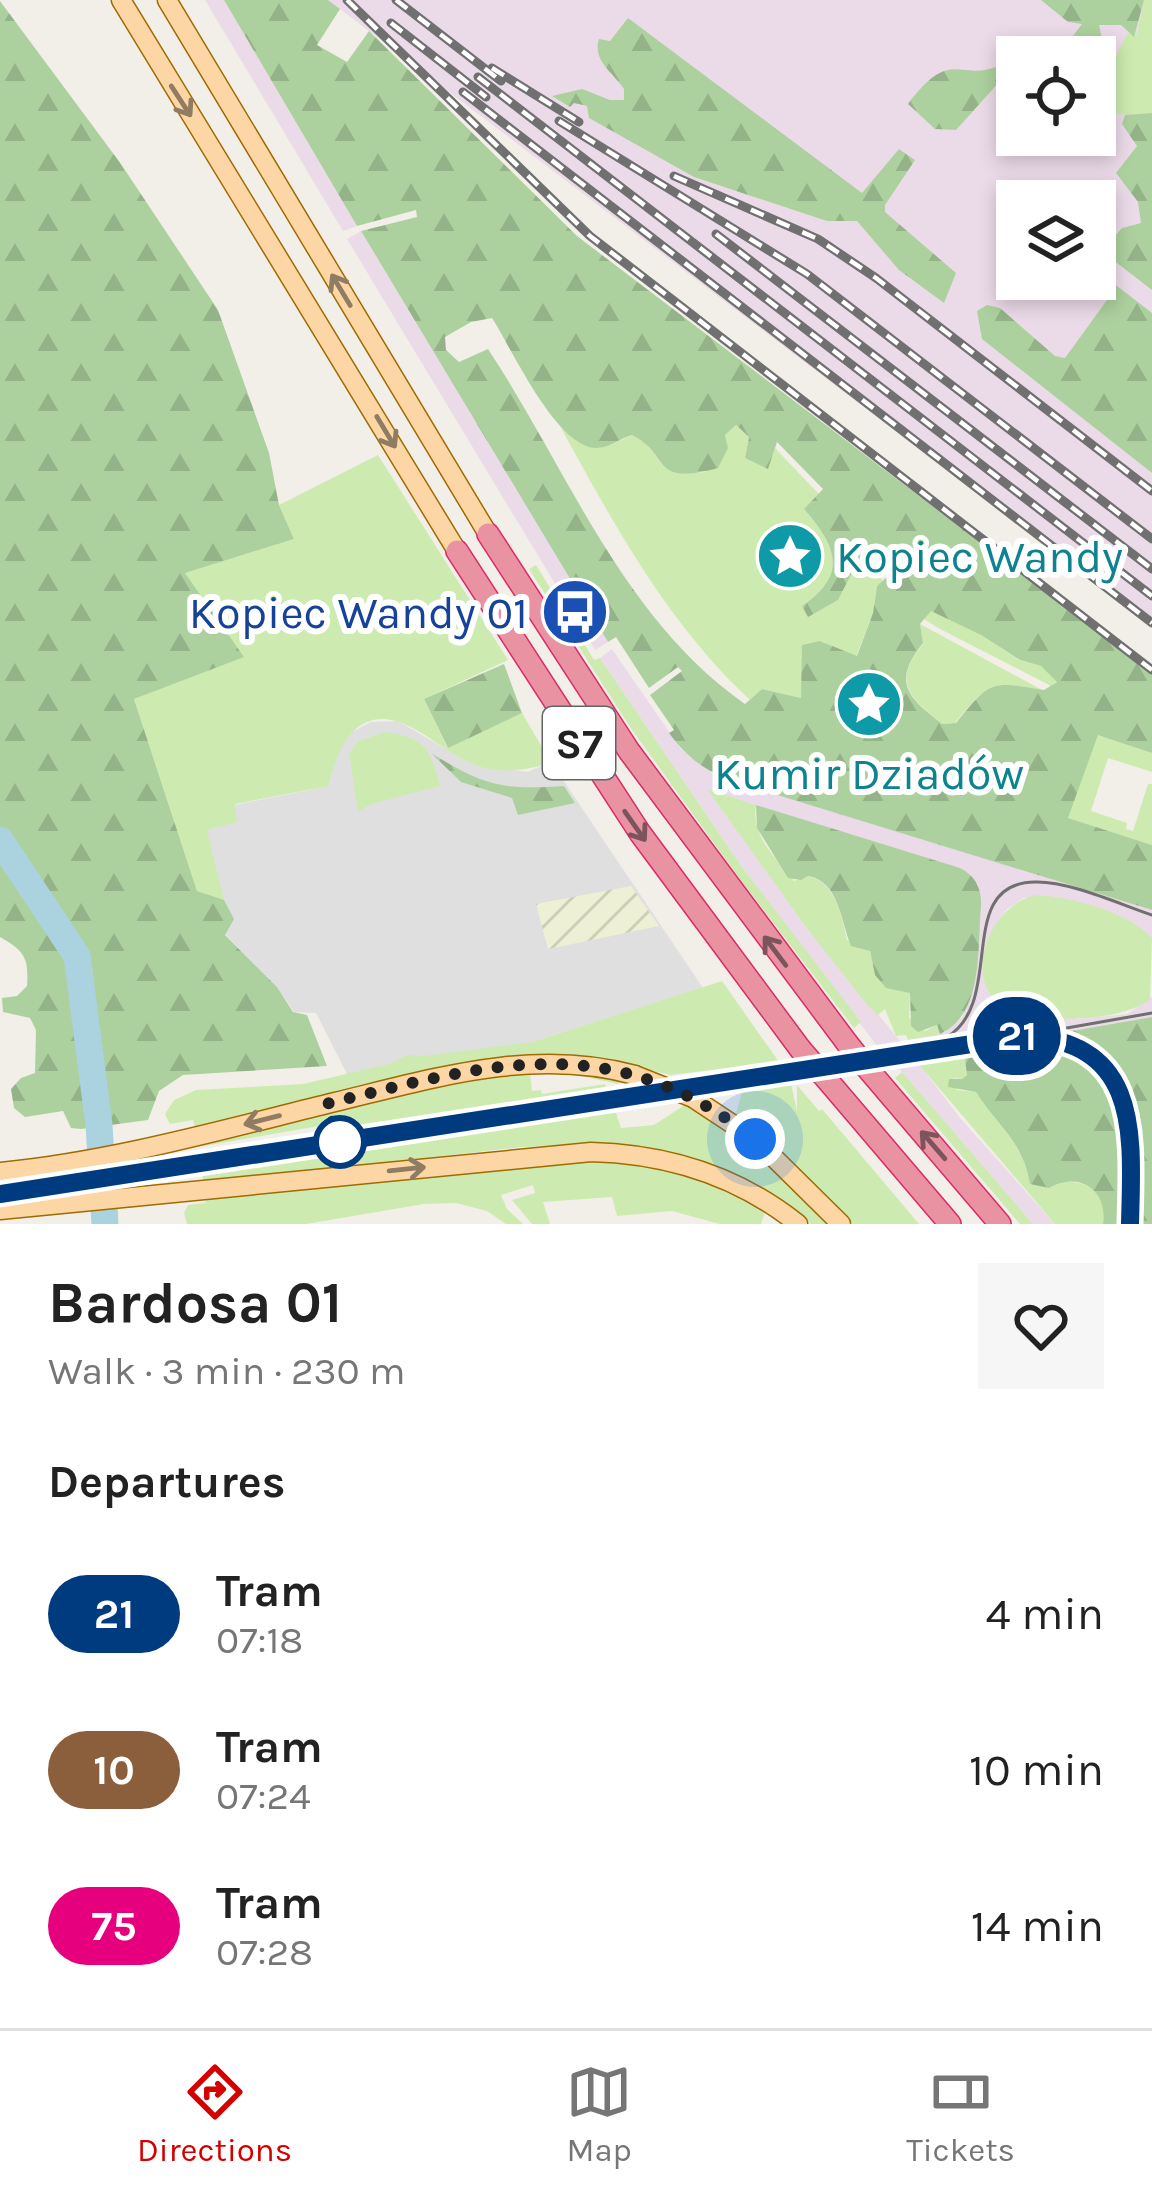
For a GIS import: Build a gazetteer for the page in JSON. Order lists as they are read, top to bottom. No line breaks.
{"streets":{"highway":["S7"]},"places":{"place":["Kopiec Wandy","Kumir Dziadów"],"bus stop":["Kopiec Wandy 01"]},"lines":["tram line 21"],"page":{"on_map":"21","heading":[["Bardosa 01","Walk · 3 min · 230 m"],"Departures"],"list":[{"mark":"21","name":"Tram","note":"07:18","value":"4 min"},{"mark":"10","name":"Tram","note":"07:24","value":"10 min"},{"mark":"75","name":"Tram","note":"07:28","value":"14 min"}],"tabs":["Directions","Map","Tickets"]}}
